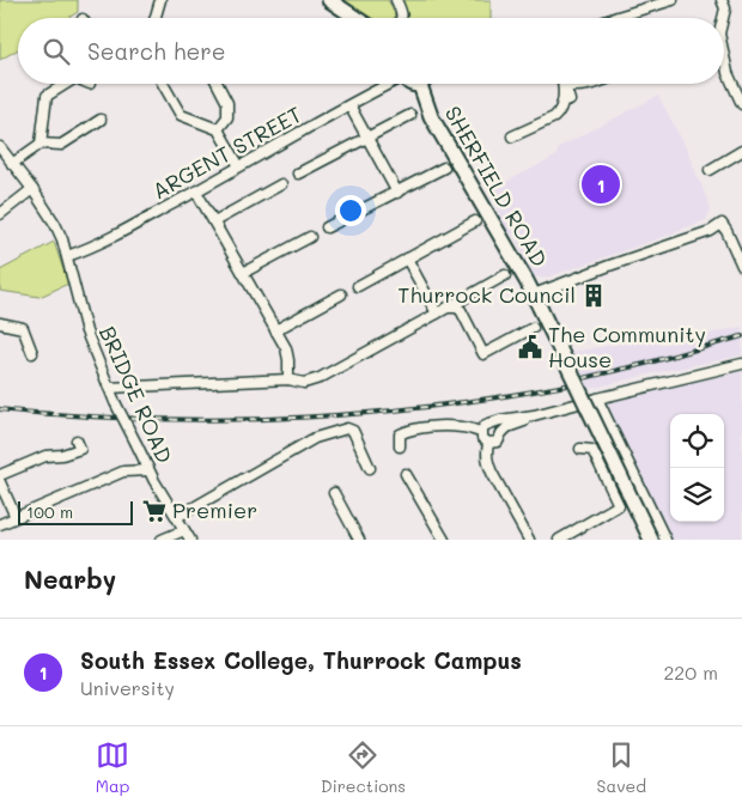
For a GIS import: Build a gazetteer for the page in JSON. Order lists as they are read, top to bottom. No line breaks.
{"streets":{"main road":["SHERFIELD ROAD"],"street":["ARGENT STREET","BRIDGE ROAD"]},"crossings":[["ARGENT STREET","BRIDGE ROAD"]],"places":{"building":["Thurrock Council"],"public building":["The Community House"],"supermarket":["Premier"]},"scale_bar":"100 m","page":{"search":"Search here","pins":"1","scale":"100 m","heading":"Nearby","list":[{"mark":"1","name":"South Essex College, Thurrock Campus","note":"University","value":"220 m"}],"nav":["Map","Directions","Saved"]}}
